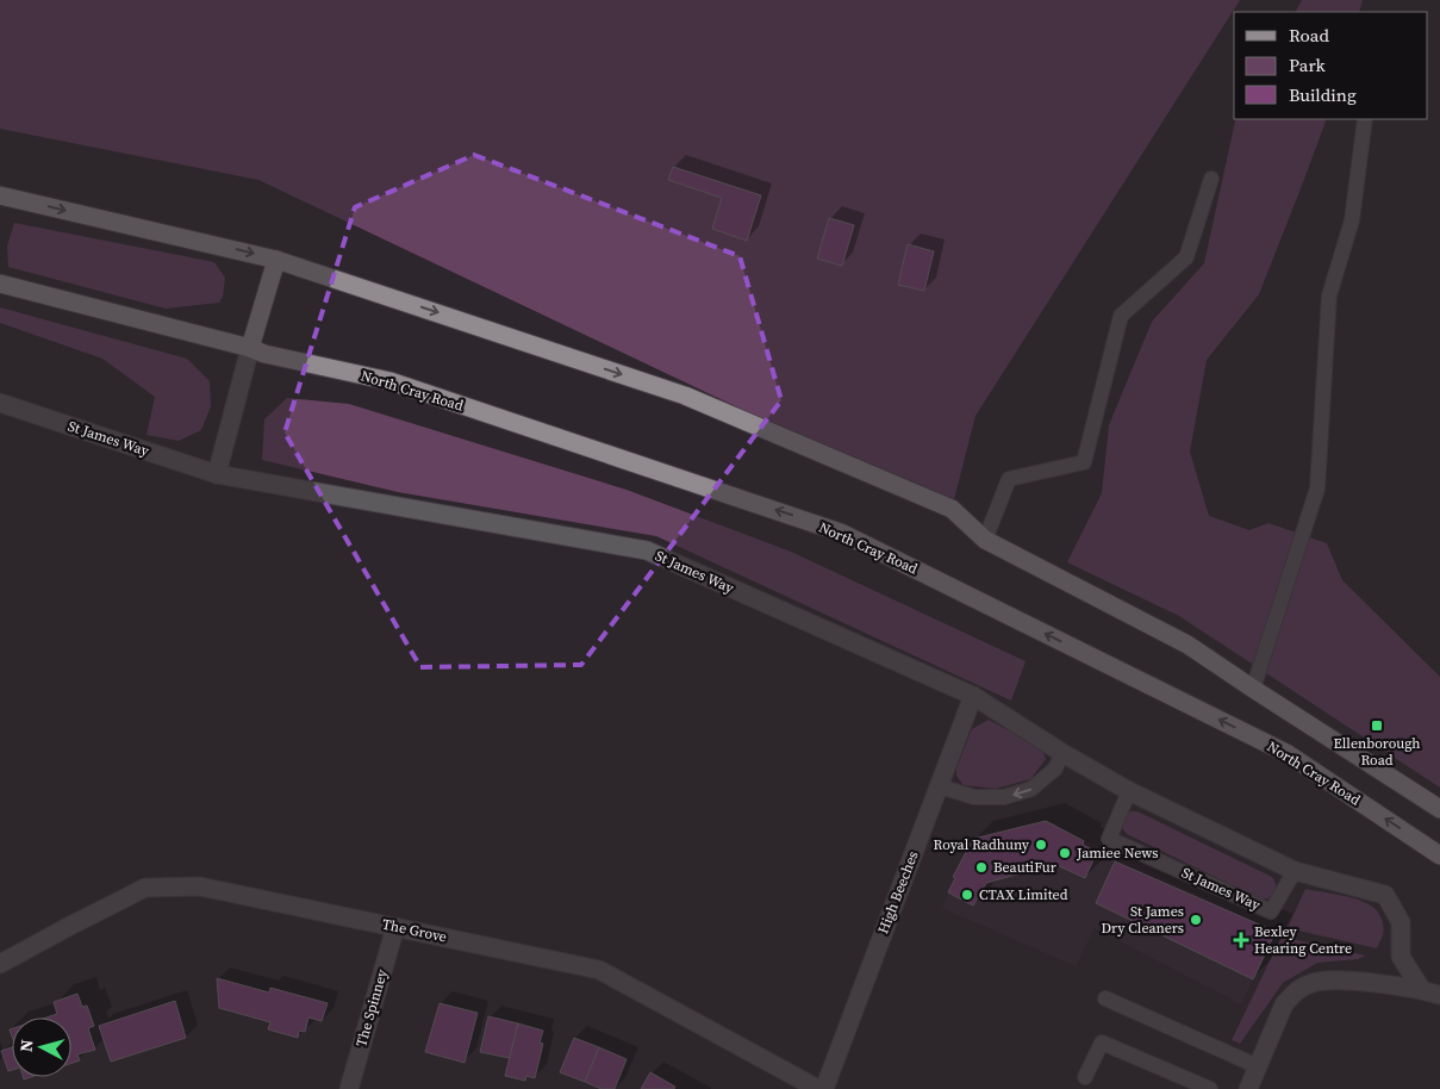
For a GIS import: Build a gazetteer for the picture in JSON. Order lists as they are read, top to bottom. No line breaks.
{"streets":{"main road":["North Cray Road"],"street":["St James Way","High Beeches","The Grove","The Spinney"]},"crossings":[["St James Way","High Beeches"],["The Grove","The Spinney"]],"places":{"transit":["Ellenborough Road"],"other":["Royal Radhuny","Jamiee News","BeautiFur","CTAX Limited","St James Dry Cleaners"],"health":["Bexley Hearing Centre"]},"legend":["Road","Park","Building"],"north":"left"}
